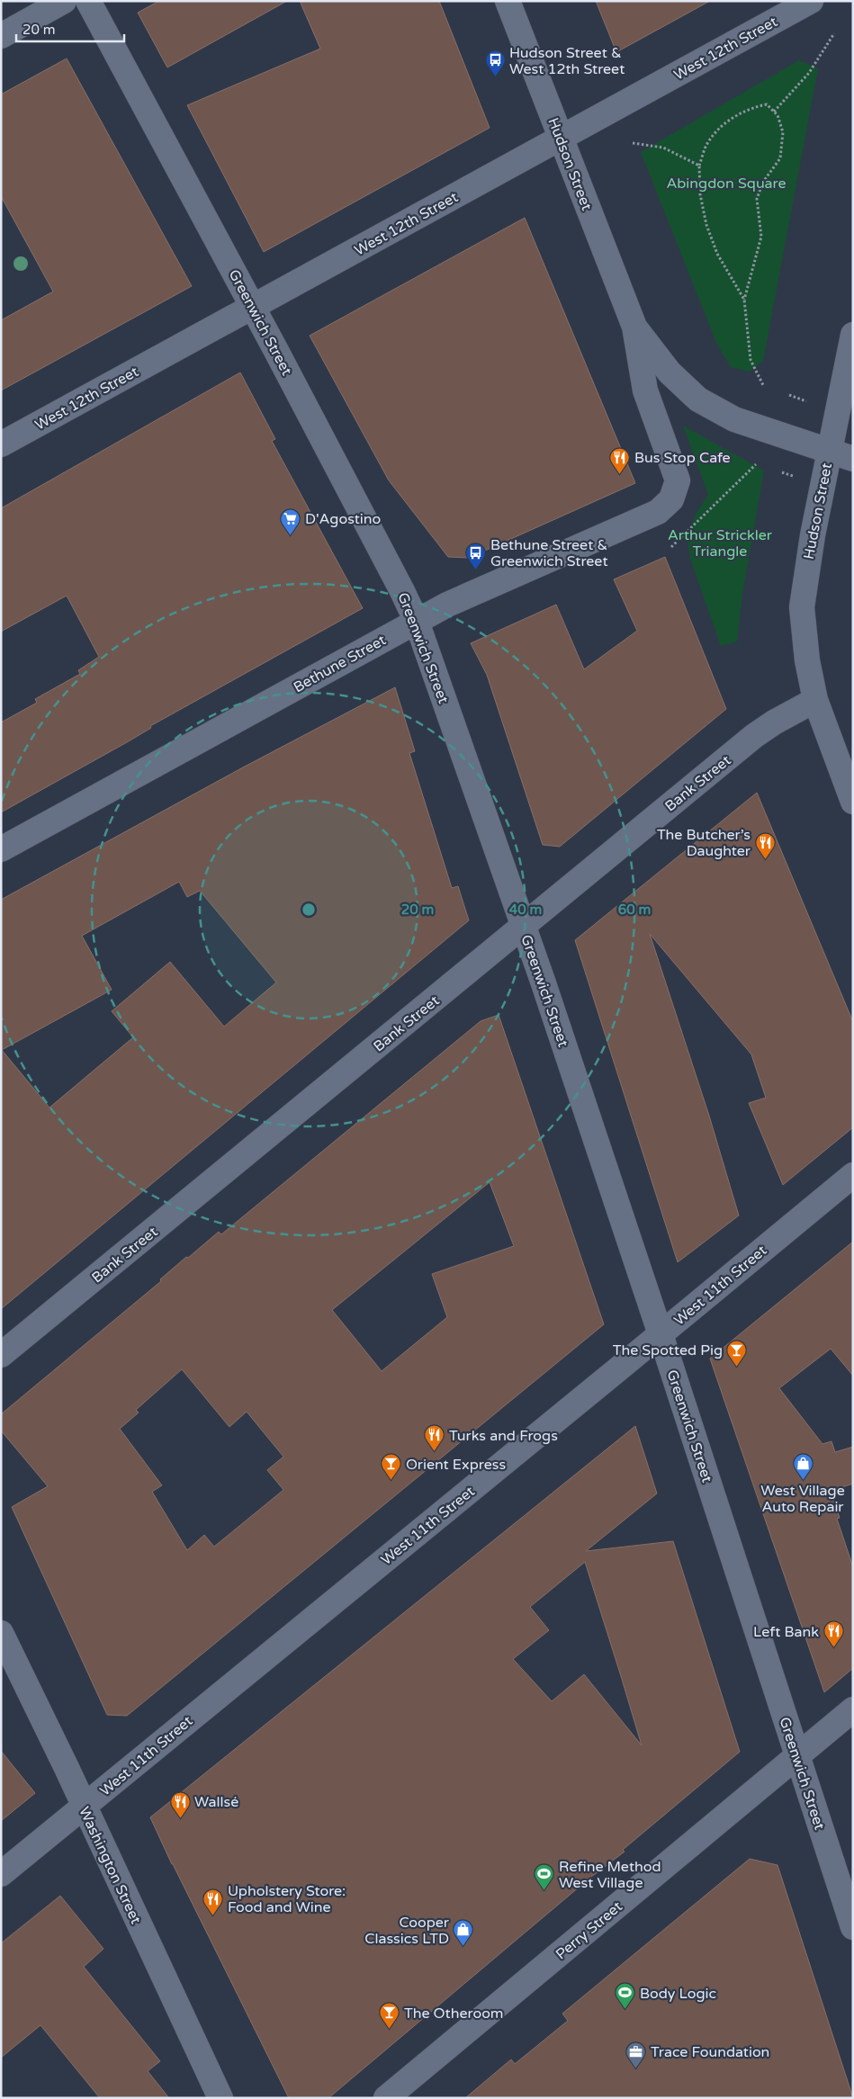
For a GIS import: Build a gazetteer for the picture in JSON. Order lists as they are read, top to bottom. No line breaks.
{"streets":{"street":["West 12th Street","Hudson Street","Greenwich Street","Bethune Street","Bank Street","West 11th Street","Washington Street","Perry Street"]},"crossings":[["West 12th Street","Hudson Street"],["West 12th Street","Greenwich Street"],["Hudson Street","Bethune Street"],["Hudson Street","Bank Street"],["Greenwich Street","Bethune Street"],["Greenwich Street","Bank Street"],["Greenwich Street","West 11th Street"],["Greenwich Street","Perry Street"],["West 11th Street","Washington Street"]],"parks":["Abingdon Square","Arthur Strickler Triangle"],"places":{"bus stop":["Hudson Street & West 12th Street","Bethune Street & Greenwich Street"],"restaurant":["Bus Stop Cafe","The Butcher’s Daughter","Turks and Frogs","Left Bank","Wallsé","Upholstery Store: Food and Wine"],"supermarket":["D'Agostino"],"bar":["The Spotted Pig","Orient Express","The Otheroom"],"shop":["West Village Auto Repair","Cooper Classics LTD"],"sports":["Refine Method West Village","Body Logic"],"office":["Trace Foundation"]},"scale_bar":"20 m","rings":["20 m","40 m","60 m"]}
